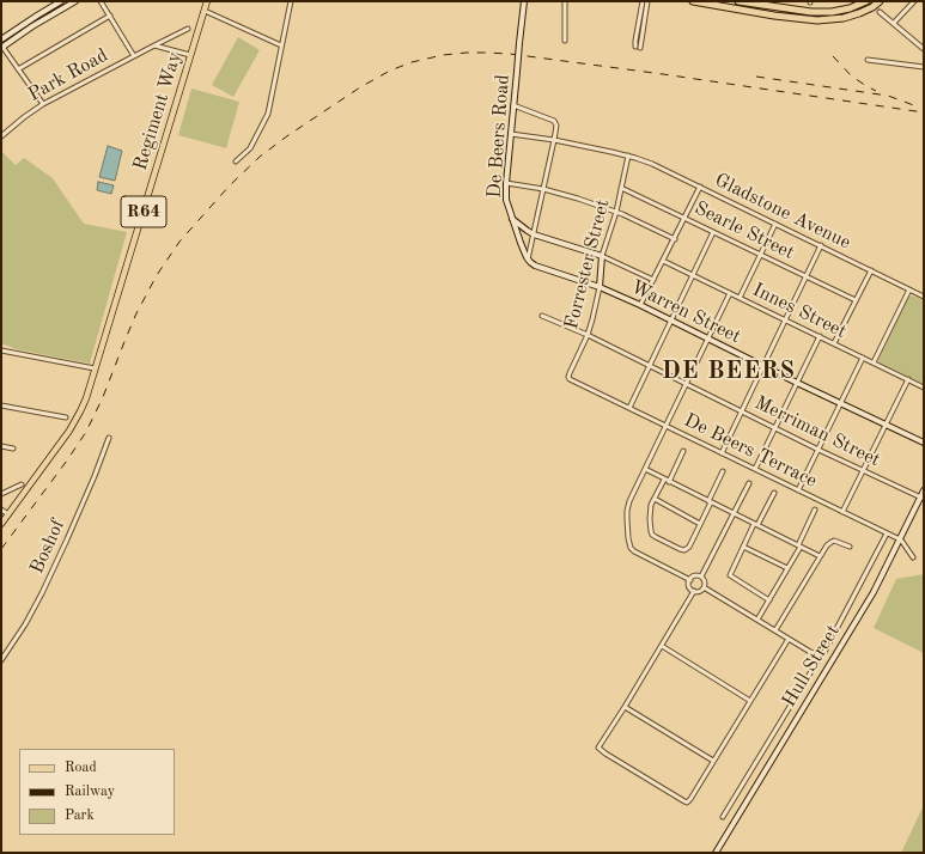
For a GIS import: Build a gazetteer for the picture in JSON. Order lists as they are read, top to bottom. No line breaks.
{"streets":{"main road":["Regiment Way","R64"],"street":["Park Road","De Beers Road","Gladstone Avenue","Searle Street","Forrester Street","Innes Street","Warren Street","Merriman Street","De Beers Terrace","Boshof","Hull Street"]},"crossings":[["Regiment Way","R64"],["De Beers Road","Gladstone Avenue"],["De Beers Road","Warren Street"],["Gladstone Avenue","Forrester Street"],["Searle Street","Forrester Street"],["Forrester Street","Warren Street"],["Forrester Street","Merriman Street"],["Forrester Street","De Beers Terrace"],["Merriman Street","Hull Street"],["De Beers Terrace","Hull Street"]],"districts":["DE BEERS"],"legend":["Road","Railway","Park"]}
